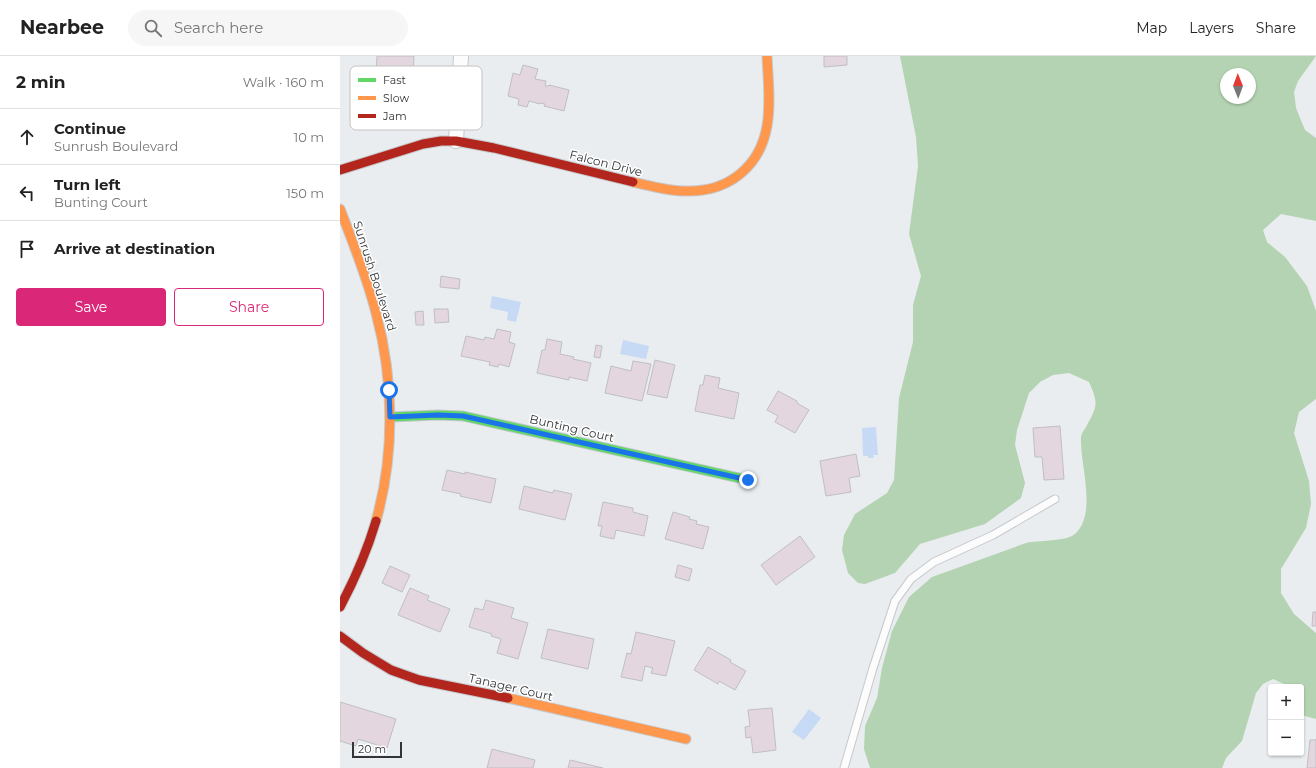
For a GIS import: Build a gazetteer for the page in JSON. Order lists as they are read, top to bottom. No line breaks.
{"streets":{"street":["Falcon Drive","Sunrush Boulevard","Bunting Court","Tanager Court"]},"crossings":[["Sunrush Boulevard","Bunting Court"]],"legend":["Fast","Slow","Jam"],"scale_bar":"20 m","north":"top","page":{"header":"Nearbee","search":"Search here","nav":["Map","Layers","Share"],"heading":["2 min","Walk · 160 m"],"list":[["Continue","Sunrush Boulevard","10 m"],["Turn left","Bunting Court","150 m"],"Arrive at destination"],"buttons":["Save","Share"],"map_buttons":["+","−"],"scale":"20 m"}}
